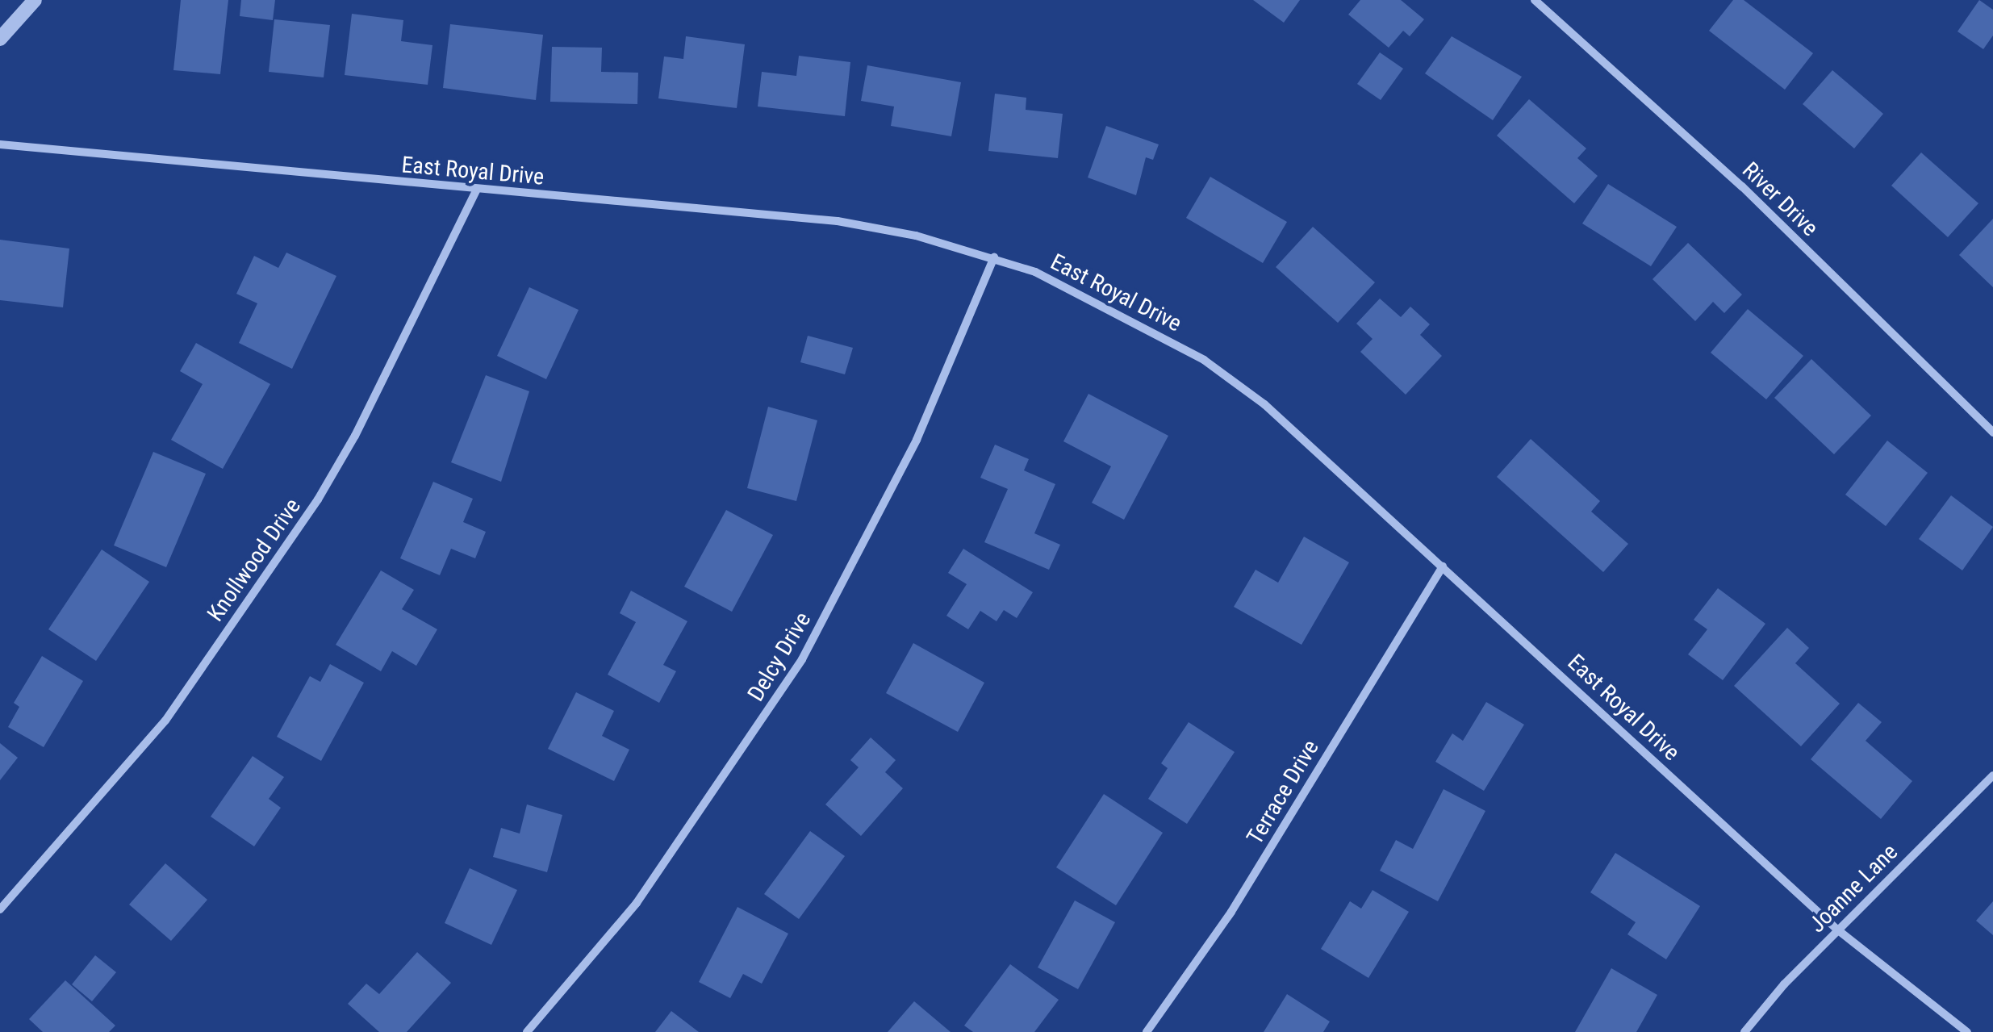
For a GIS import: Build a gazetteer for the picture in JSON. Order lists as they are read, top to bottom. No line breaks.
{"streets":{"street":["East Royal Drive","River Drive","Knollwood Drive","Delcy Drive","Terrace Drive","Joanne Lane"]},"crossings":[["East Royal Drive","Knollwood Drive"],["East Royal Drive","Delcy Drive"],["East Royal Drive","Terrace Drive"],["East Royal Drive","Joanne Lane"]]}
